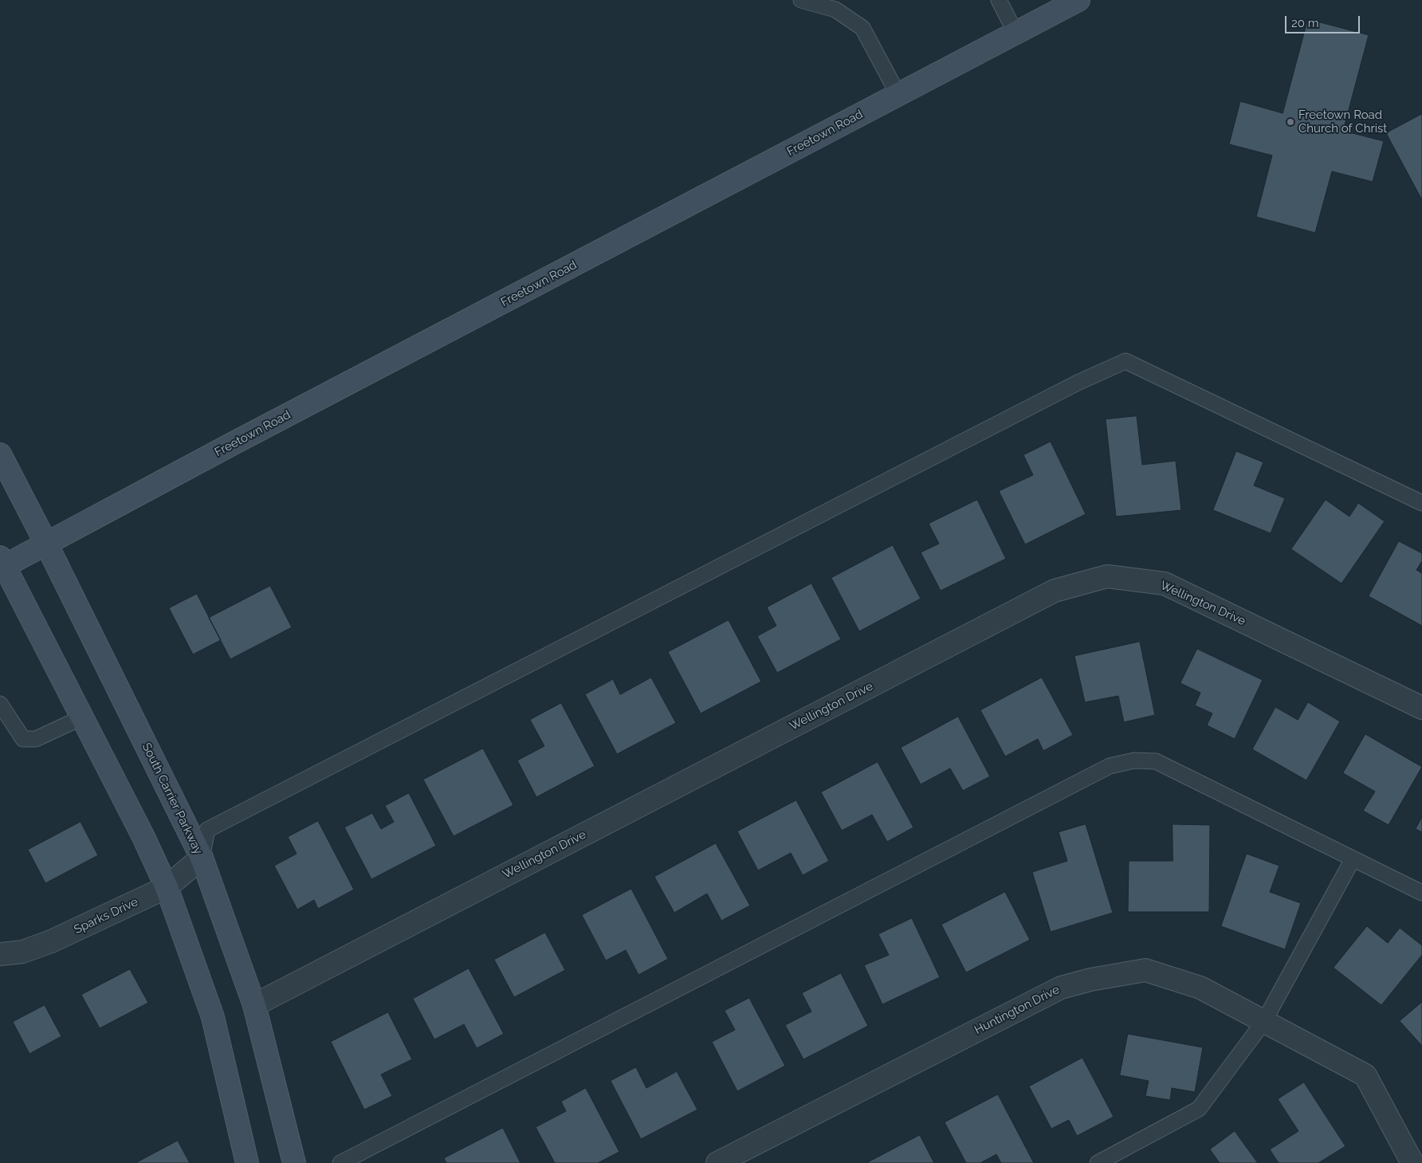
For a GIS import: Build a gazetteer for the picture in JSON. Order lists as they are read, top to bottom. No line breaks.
{"streets":{"main road":["Freetown Road","South Carrier Parkway"],"street":["Wellington Drive","Sparks Drive","Huntington Drive"]},"crossings":[["Freetown Road","South Carrier Parkway"],["Wellington Drive","South Carrier Parkway"],["South Carrier Parkway","Sparks Drive"]],"places":["Freetown Road Church of Christ"],"scale_bar":"20 m"}
